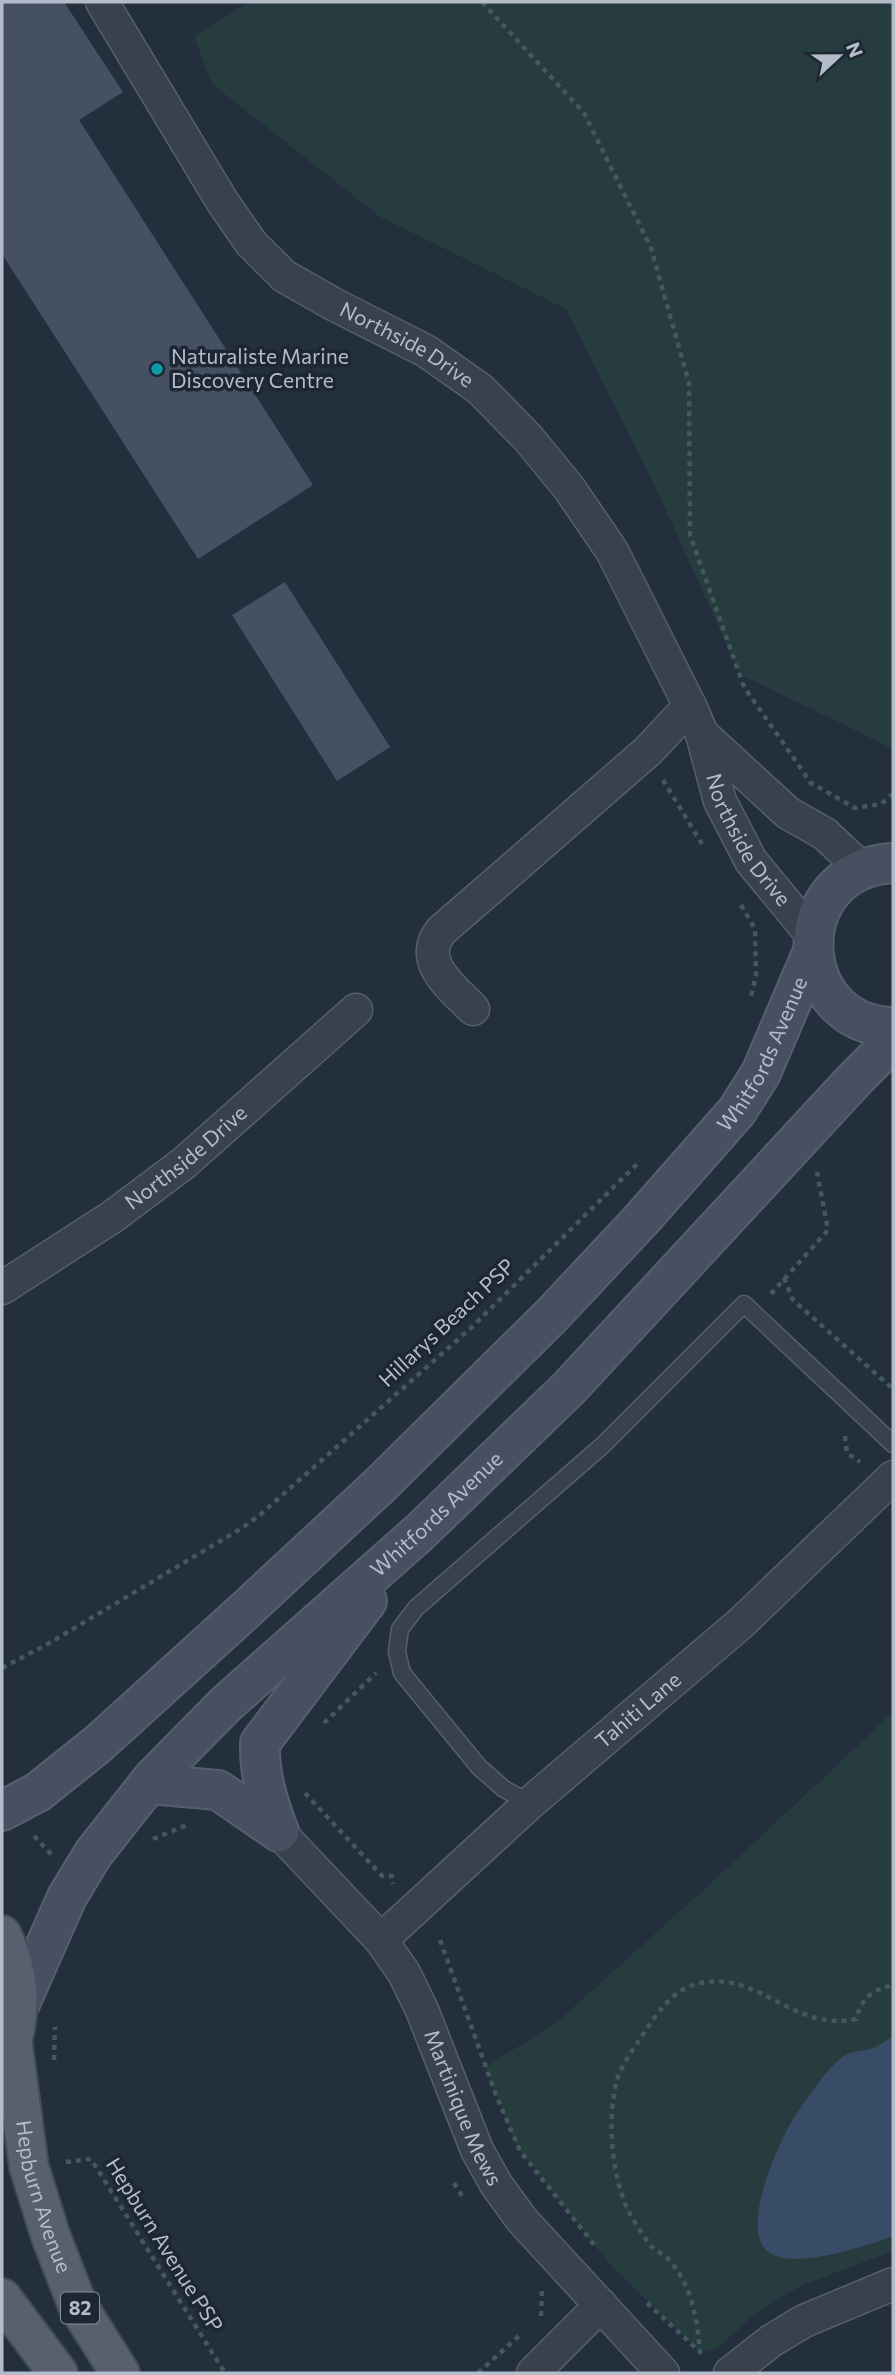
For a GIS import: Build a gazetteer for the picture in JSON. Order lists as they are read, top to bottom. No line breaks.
{"streets":{"main road":["Whitfords Avenue","Hepburn Avenue","82"],"street":["Northside Drive","Tahiti Lane","Martinique Mews"],"path":["Hillarys Beach PSP","Hepburn Avenue PSP"]},"crossings":[["Northside Drive","Whitfords Avenue"],["Whitfords Avenue","82"],["Tahiti Lane","Martinique Mews"],["Hepburn Avenue","82"]],"places":["Naturaliste Marine Discovery Centre"],"north":"right"}
